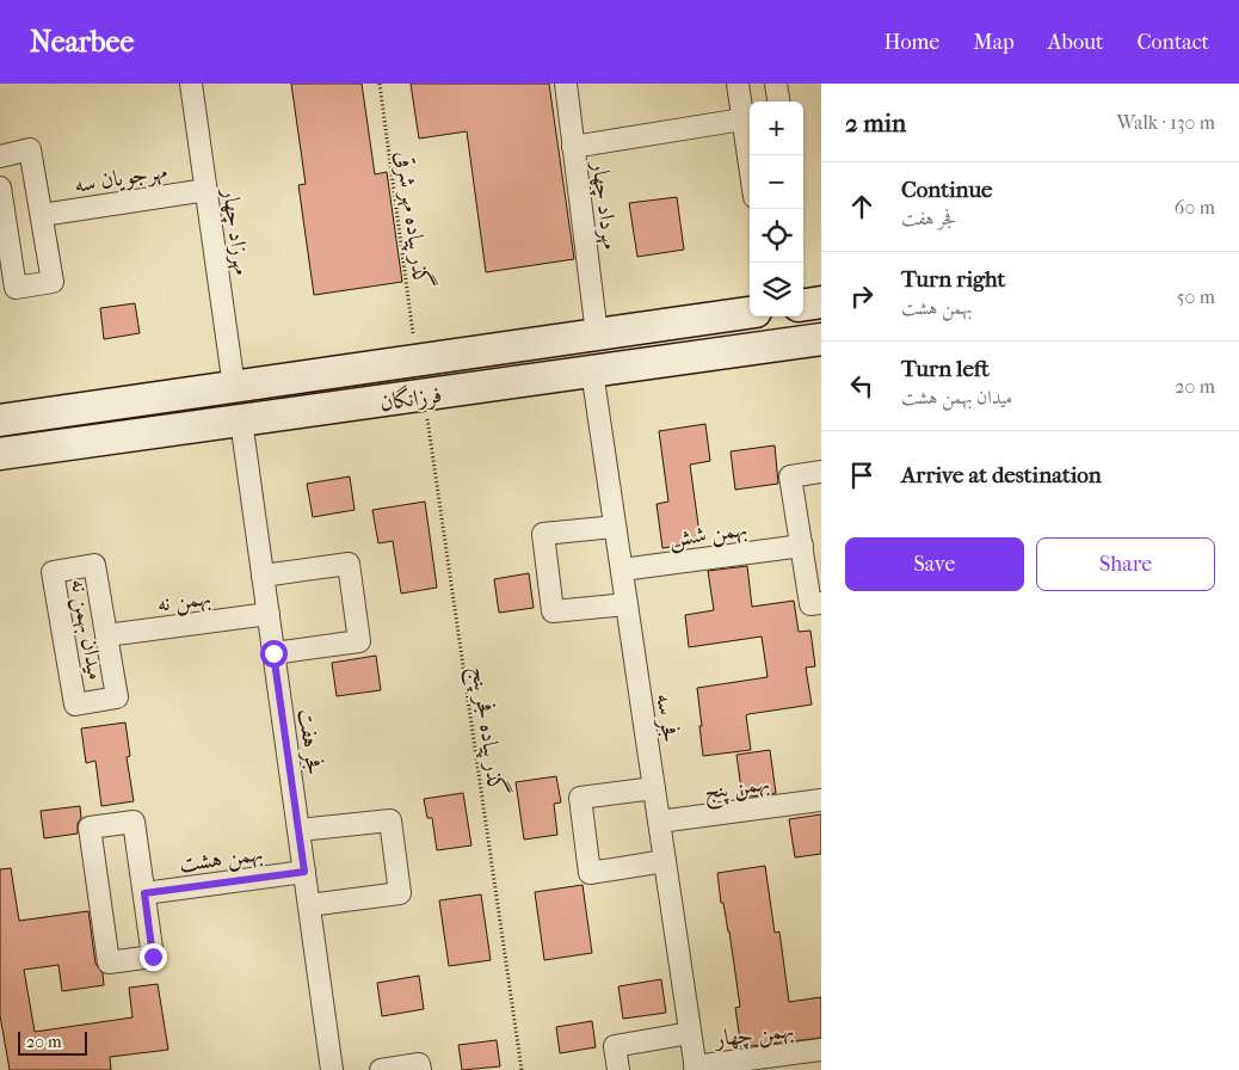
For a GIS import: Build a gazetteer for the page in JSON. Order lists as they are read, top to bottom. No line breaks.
{"streets":{"street":["مهرجویان سه","مهرداد چهار","مهرزاد چهار","فرزانگان","بهمن شش","بهمن نه","میدان بهمن نه","فجر سه","فجر هفت","بهمن پنج","بهمن هشت","بهمن چهار"],"path":["گذر پیاده مهر شرقی","گذر پیاده فجر پنج"]},"crossings":[["مهرجویان سه","مهرزاد چهار"],["مهرداد چهار","فرزانگان"],["گذر پیاده مهر شرقی","فرزانگان"],["مهرزاد چهار","فرزانگان"],["فرزانگان","فجر سه"],["فرزانگان","گذر پیاده فجر پنج"],["فرزانگان","فجر هفت"],["بهمن شش","فجر سه"],["بهمن نه","میدان بهمن نه"],["بهمن نه","فجر هفت"],["فجر سه","بهمن پنج"],["فجر سه","بهمن چهار"],["فجر هفت","بهمن هشت"]],"scale_bar":"20 m","page":{"header":"Nearbee","nav":["Home","Map","About","Contact"],"heading":["2 min","Walk · 130 m"],"map_buttons":["+","−"],"list":[["Continue","فجر هفت","60 m"],["Turn right","بهمن هشت","50 m"],["Turn left","میدان بهمن هشت","20 m"],"Arrive at destination"],"buttons":["Save","Share"],"scale":"20 m"}}
